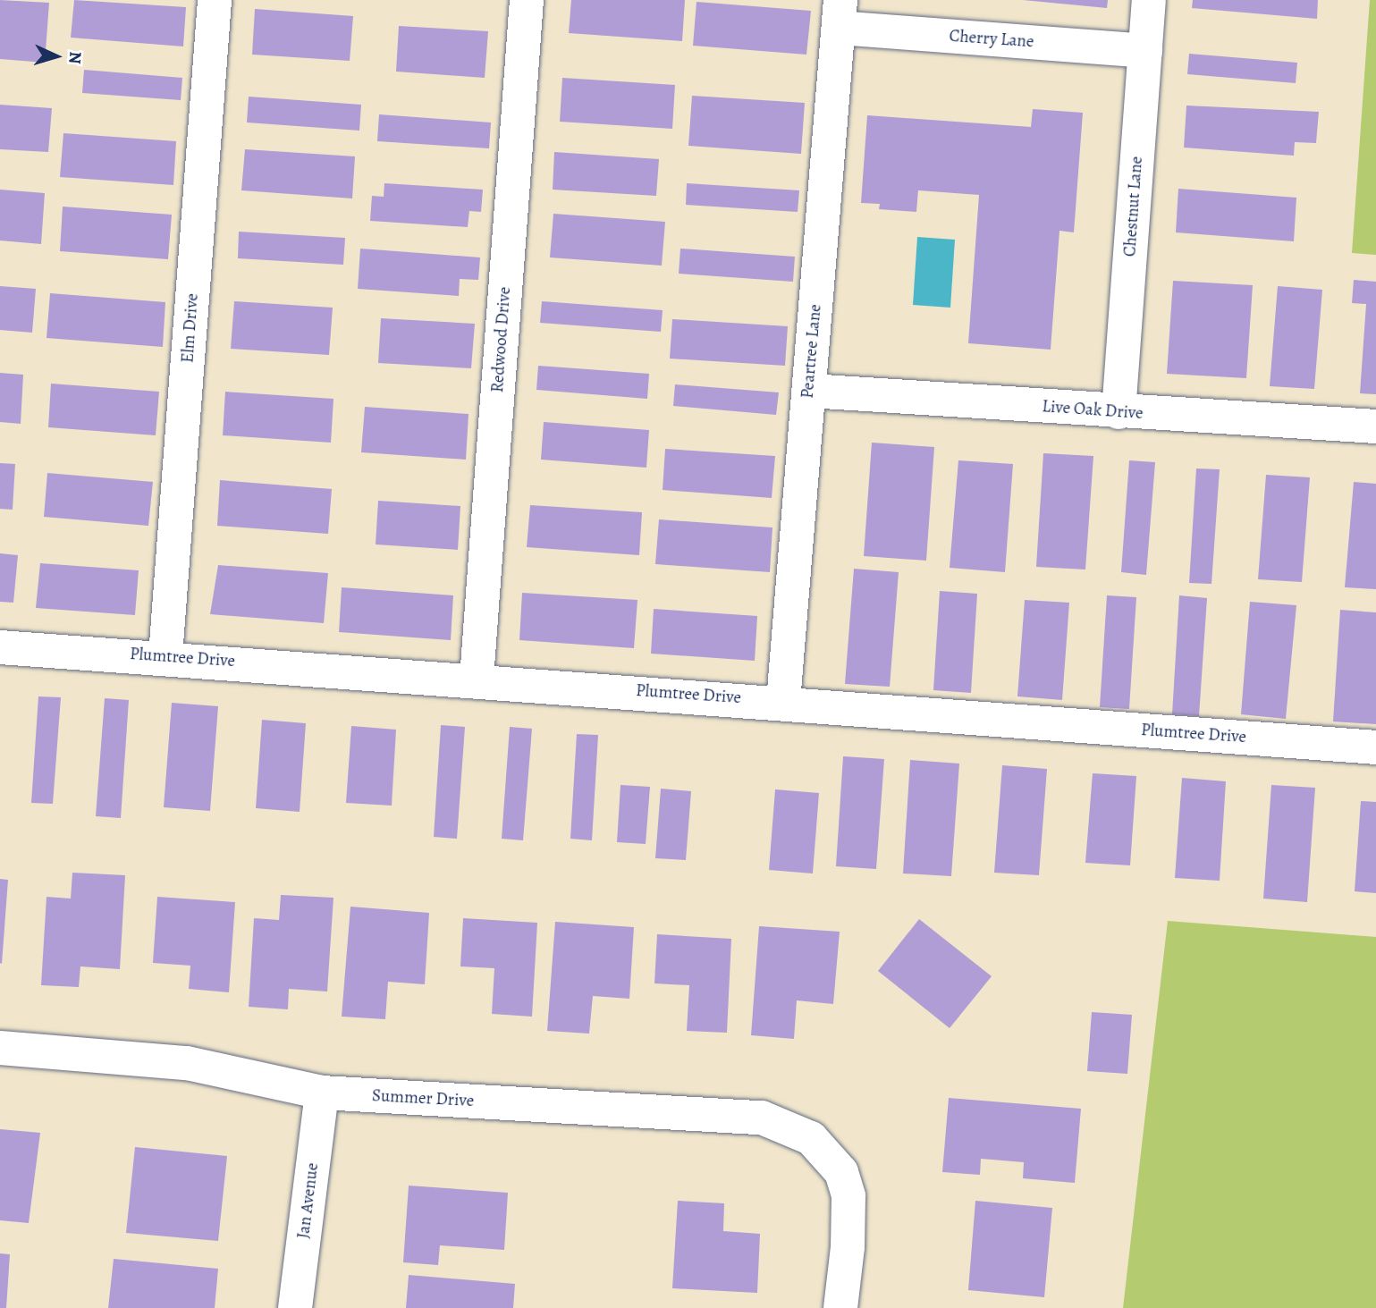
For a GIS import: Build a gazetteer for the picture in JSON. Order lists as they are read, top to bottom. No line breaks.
{"streets":{"street":["Cherry Lane","Chestnut Lane","Elm Drive","Redwood Drive","Peartree Lane","Live Oak Drive","Plumtree Drive","Summer Drive","Jan Avenue"]},"crossings":[["Cherry Lane","Chestnut Lane"],["Cherry Lane","Peartree Lane"],["Chestnut Lane","Live Oak Drive"],["Elm Drive","Plumtree Drive"],["Redwood Drive","Plumtree Drive"],["Peartree Lane","Live Oak Drive"],["Peartree Lane","Plumtree Drive"],["Summer Drive","Jan Avenue"]],"north":"right"}
